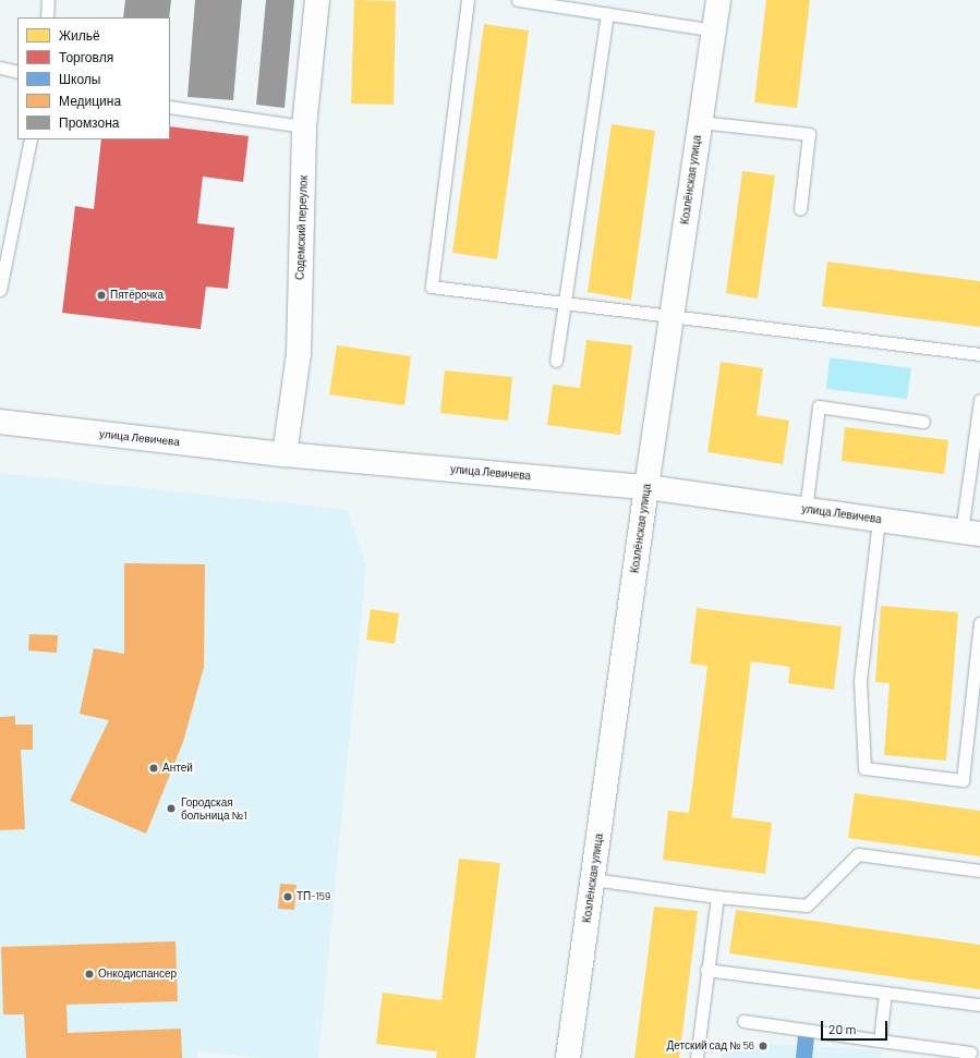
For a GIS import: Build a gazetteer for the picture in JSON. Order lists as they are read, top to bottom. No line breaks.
{"streets":{"street":["Козлёнская улица","Содемский переулок","улица Левичева"]},"crossings":[["Козлёнская улица","улица Левичева"],["Содемский переулок","улица Левичева"]],"places":["Пятёрочка","Антей","Городская больница №1","ТП-159","Онкодиспансер","Детский сад № 56"],"legend":["Жильё","Торговля","Школы","Медицина","Промзона"],"scale_bar":"20 m"}
